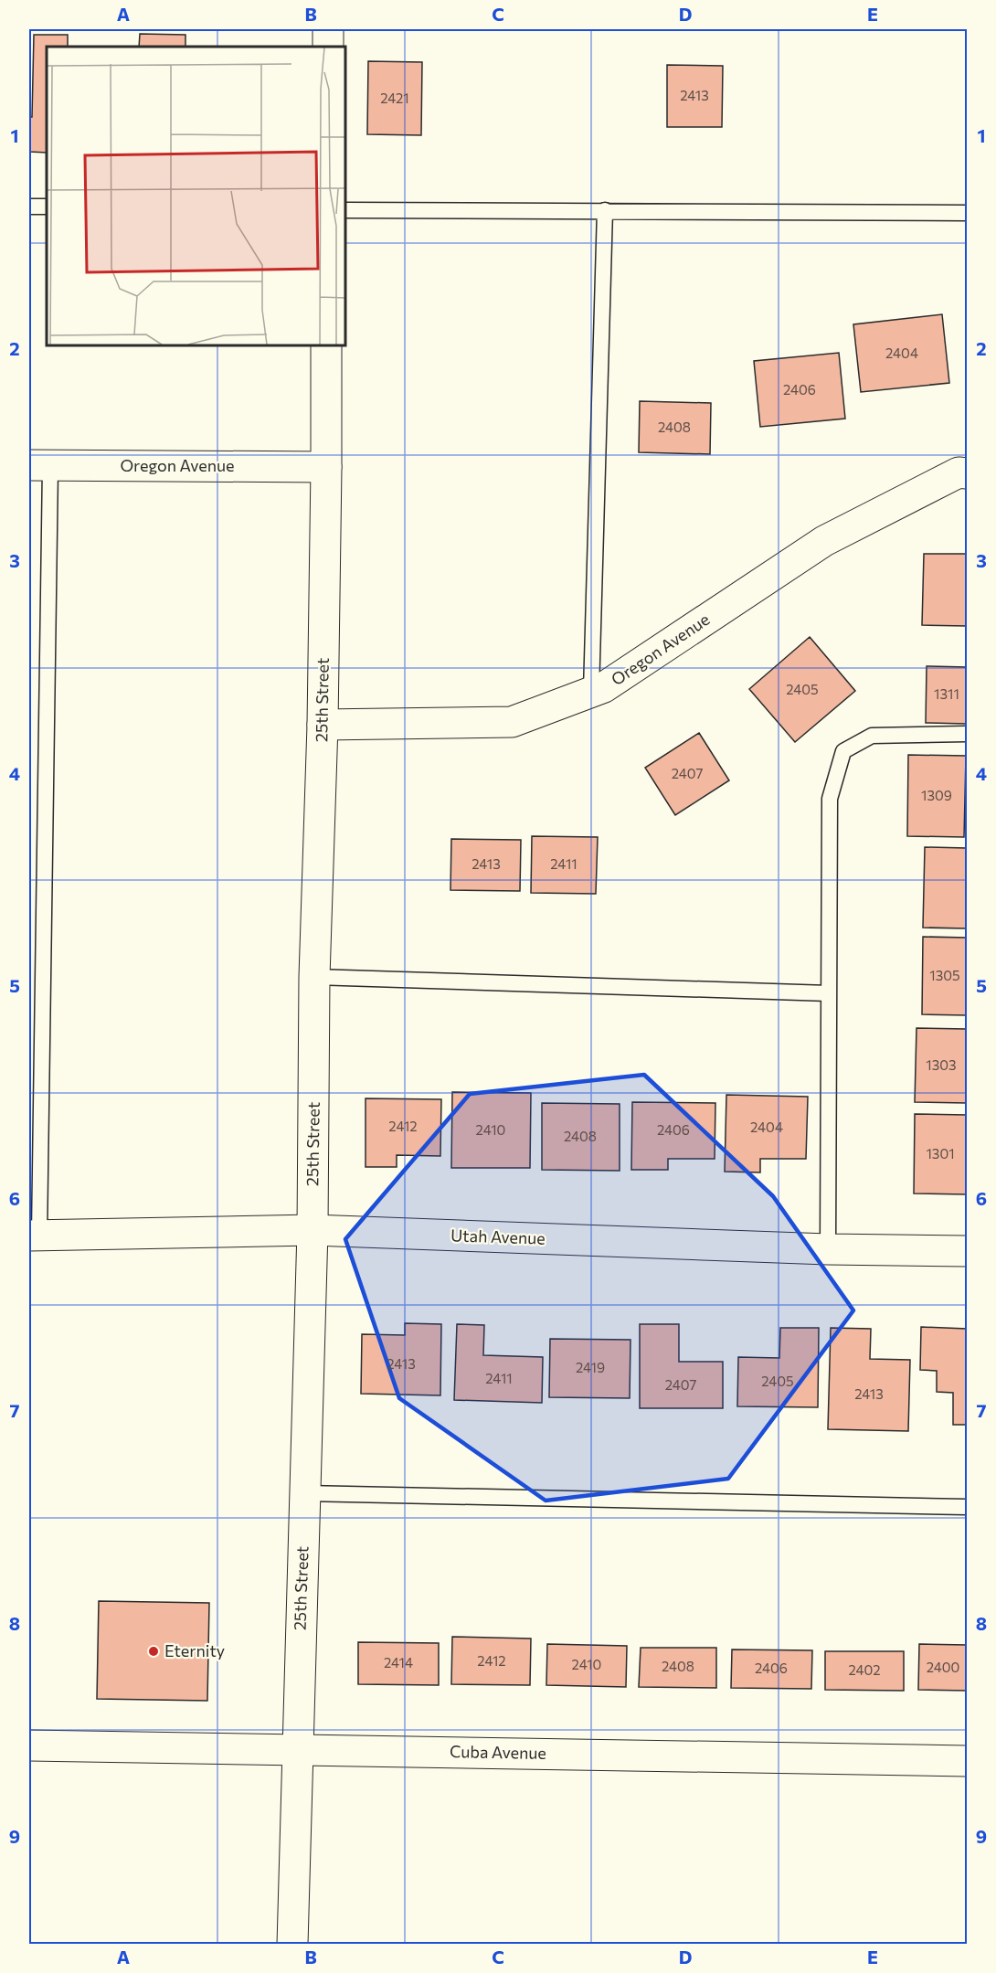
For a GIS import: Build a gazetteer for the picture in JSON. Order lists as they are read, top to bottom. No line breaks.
{"streets":{"street":["Oregon Avenue","25th Street","Utah Avenue","Cuba Avenue"]},"crossings":[["Oregon Avenue","25th Street"],["25th Street","Utah Avenue"],["25th Street","Cuba Avenue"]],"places":["Eternity"],"house_numbers":["2413","2421","2404","2406","2408","2405","1311","2407","1309","2413","2411","1305","1303","2412","2404","2410","2406","2408","1301","2413","2419","2411","2405","2407","2413","2412","2414","2410","2408","2400","2406","2402"],"grid":{"columns":["A","B","C","D","E"],"rows":["1","2","3","4","5","6","7","8","9"]}}
